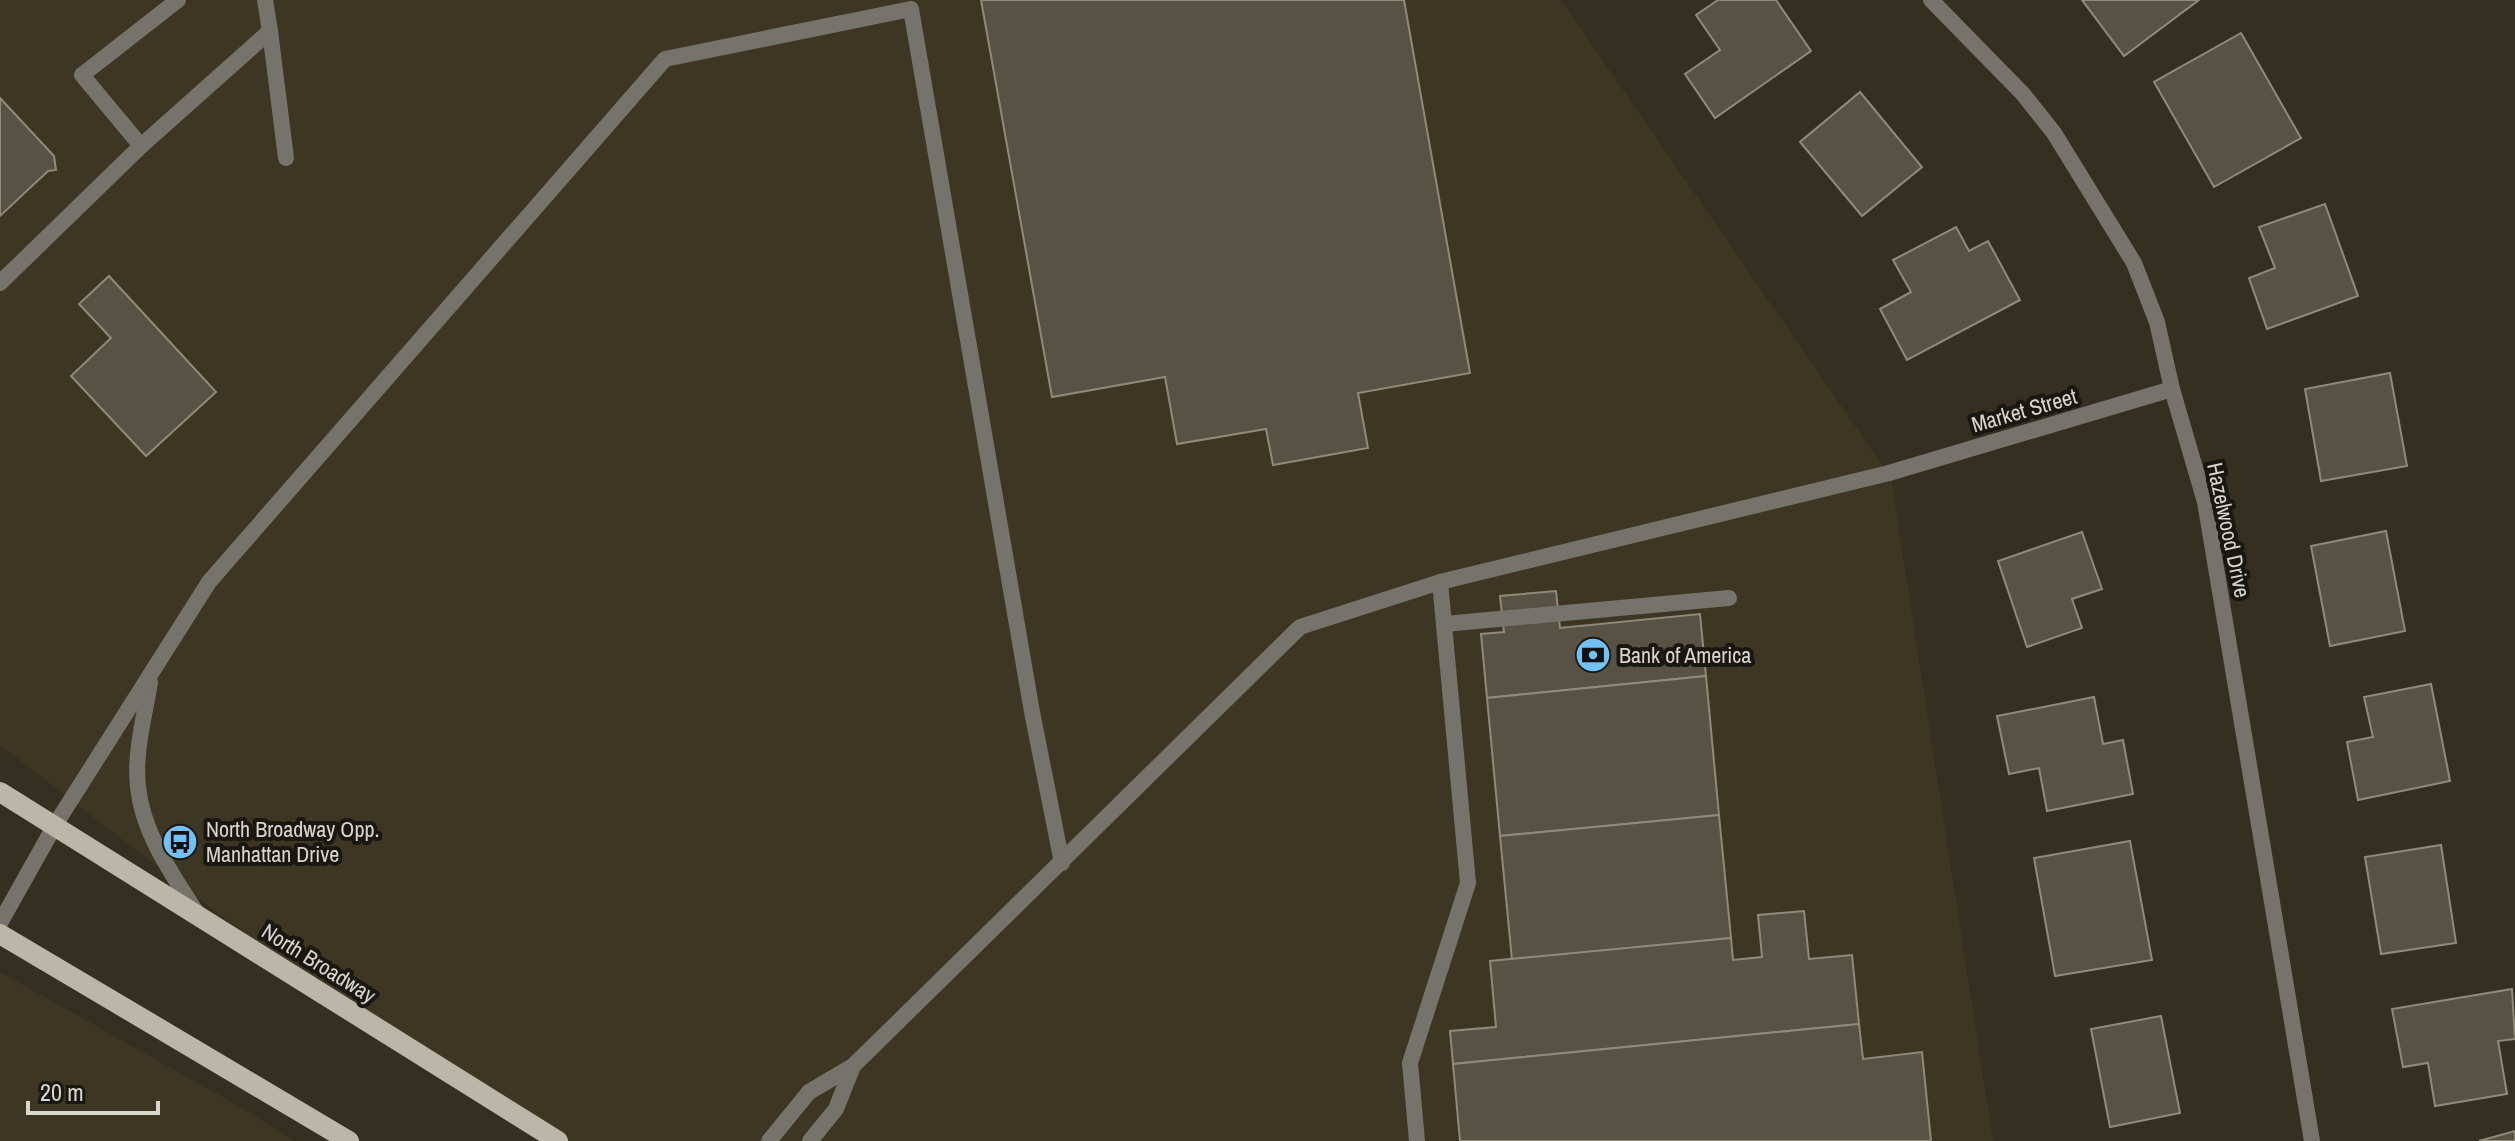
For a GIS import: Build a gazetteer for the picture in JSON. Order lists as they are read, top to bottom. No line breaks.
{"streets":{"main road":["North Broadway"],"street":["Market Street","Hazelwood Drive"]},"crossings":[["Market Street","Hazelwood Drive"]],"places":{"bank":["Bank of America"],"bus stop":["North Broadway Opp. Manhattan Drive"]},"scale_bar":"20 m"}
